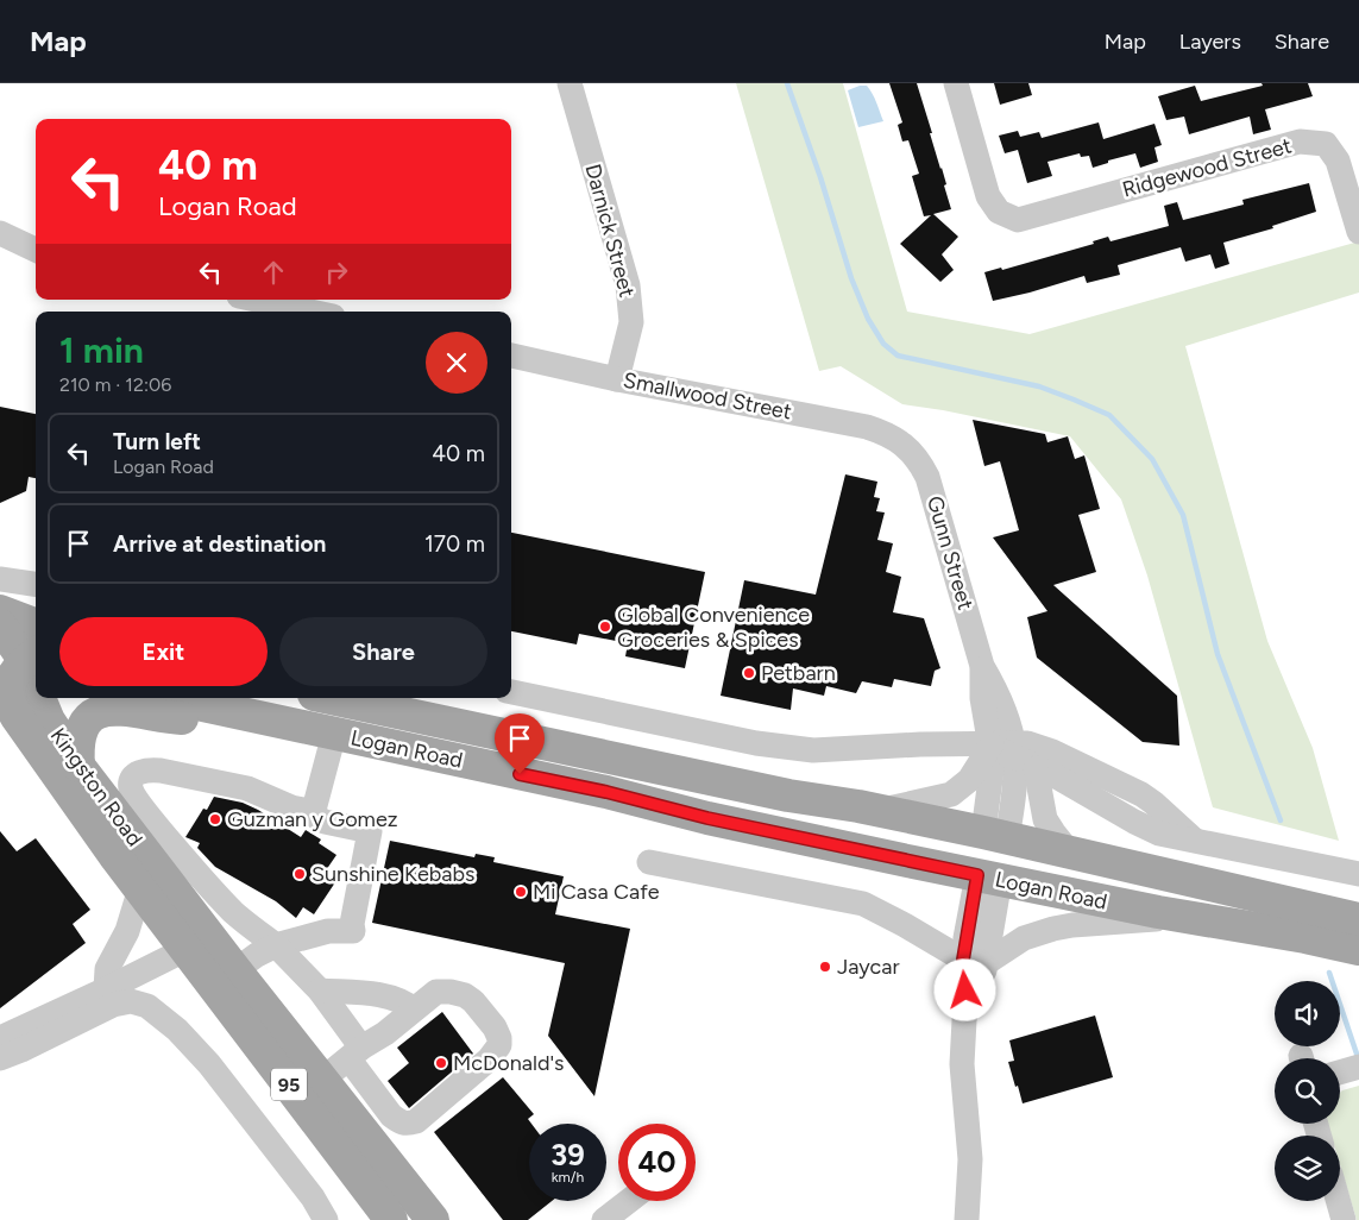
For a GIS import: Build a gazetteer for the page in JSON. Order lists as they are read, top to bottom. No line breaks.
{"streets":{"main road":["Logan Road","Kingston Road","95"],"street":["Ridgewood Street","Darnick Street","Smallwood Street","Gunn Street"]},"crossings":[["Darnick Street","Smallwood Street"],["Smallwood Street","Gunn Street"],["Gunn Street","Logan Road"],["Kingston Road","95"]],"places":["Global Convenience Groceries & Spices","Petbarn","Guzman y Gomez","Sunshine Kebabs","Mi Casa Cafe","Jaycar","McDonald's"],"page":{"header":"Map","nav":["Map","Layers","Share"],"turn":["40 m","Logan Road"],"heading":["1 min","210 m · 12:06"],"list":[{"name":"Turn left","note":"Logan Road","value":"40 m"},{"name":"Arrive at destination","value":"170 m"}],"buttons":["Exit","Share"],"speed":"39 km/h","limit":"40"}}
